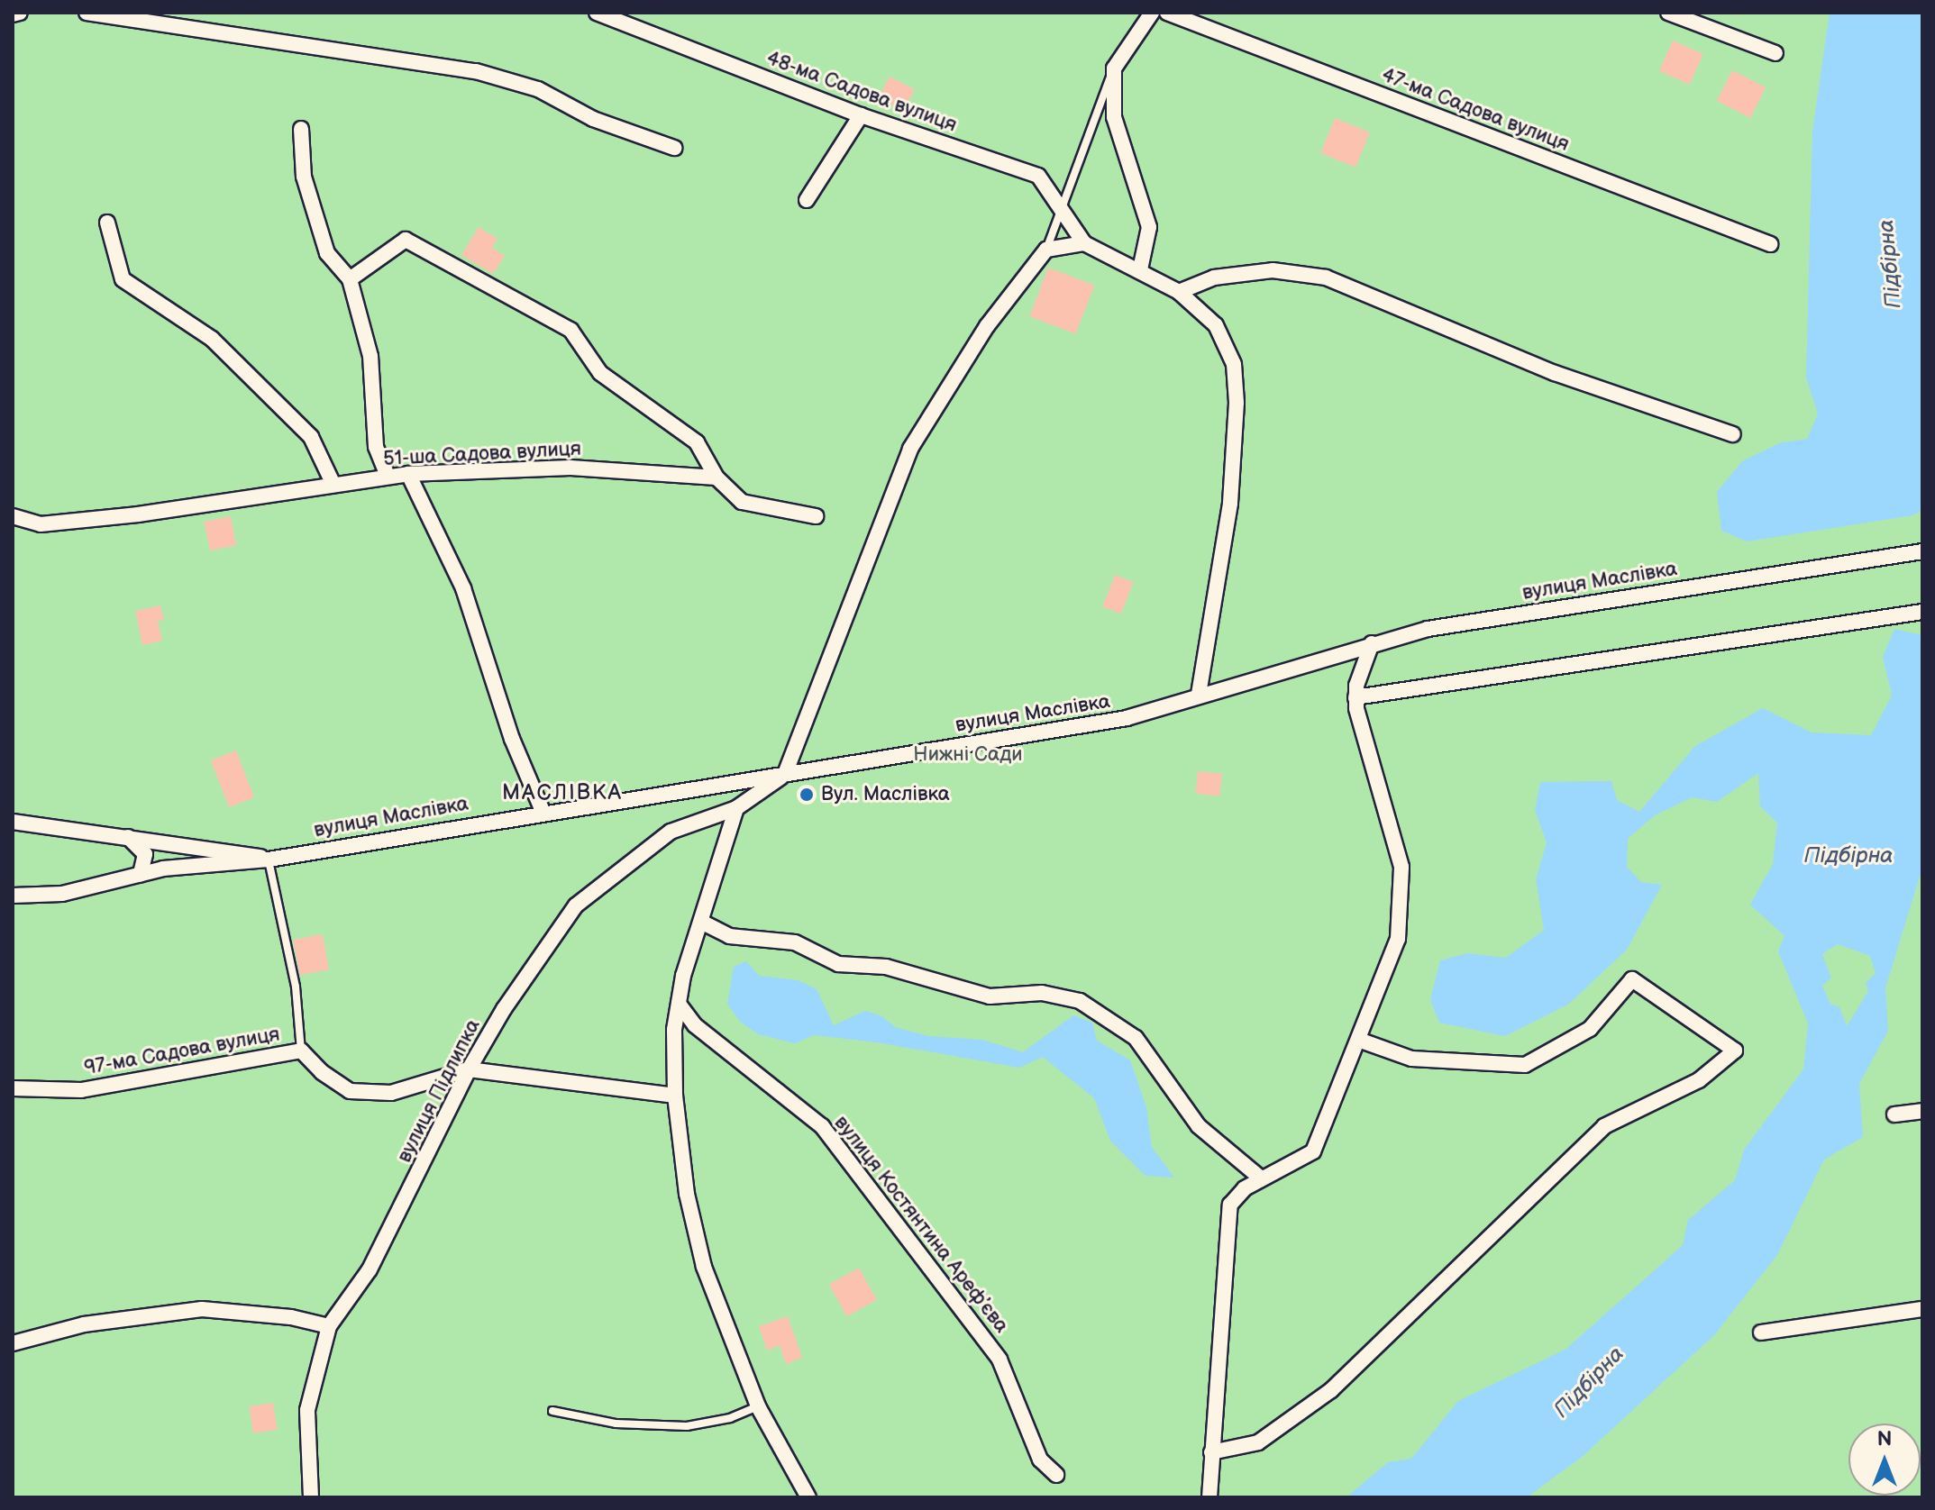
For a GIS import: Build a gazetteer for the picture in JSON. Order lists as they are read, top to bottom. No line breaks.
{"streets":{"street":["48-ма Садова вулиця","47-ма Садова вулиця","51-ша Садова вулиця","вулиця Маслівка","97-ма Садова вулиця","вулиця Підлипка","вулиця Костянтина Арефʼєва"]},"crossings":[["вулиця Маслівка","вулиця Підлипка"],["97-ма Садова вулиця","вулиця Підлипка"]],"districts":["МАСЛІВКА"],"water":["Підбірна"],"parks":["Нижні Сади"],"places":["Вул. Маслівка"],"north":"top"}
